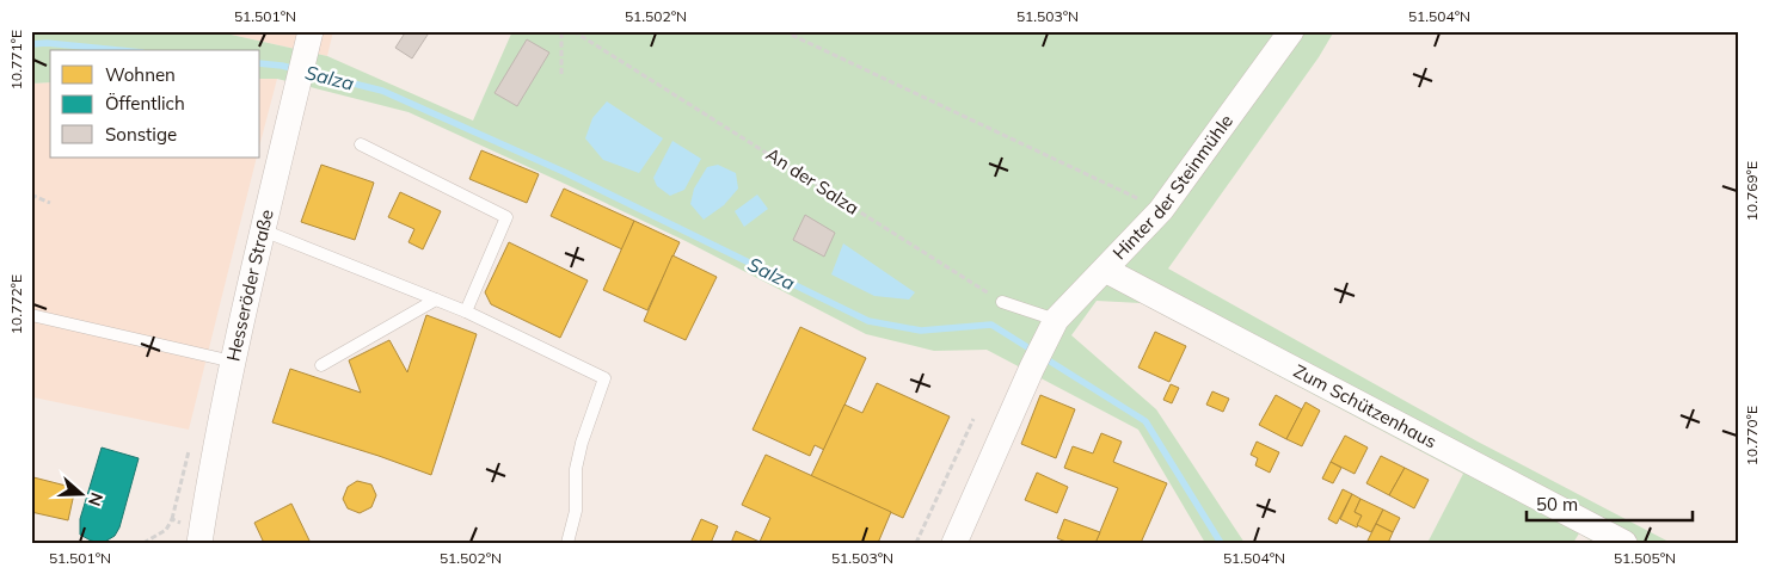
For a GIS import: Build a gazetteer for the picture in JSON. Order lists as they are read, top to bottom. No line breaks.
{"streets":{"street":["Hinter der Steinmühle","Hesseröder Straße","Zum Schützenhaus"],"path":["An der Salza"]},"crossings":[["Hinter der Steinmühle","Zum Schützenhaus"]],"water":["Salza"],"legend":["Wohnen","Öffentlich","Sonstige"],"scale_bar":"50 m","north":"right","coordinates":["51.501°N","51.502°N","51.503°N","51.504°N","10.771°E","10.769°E","10.772°E","10.770°E","51.505°N"]}
